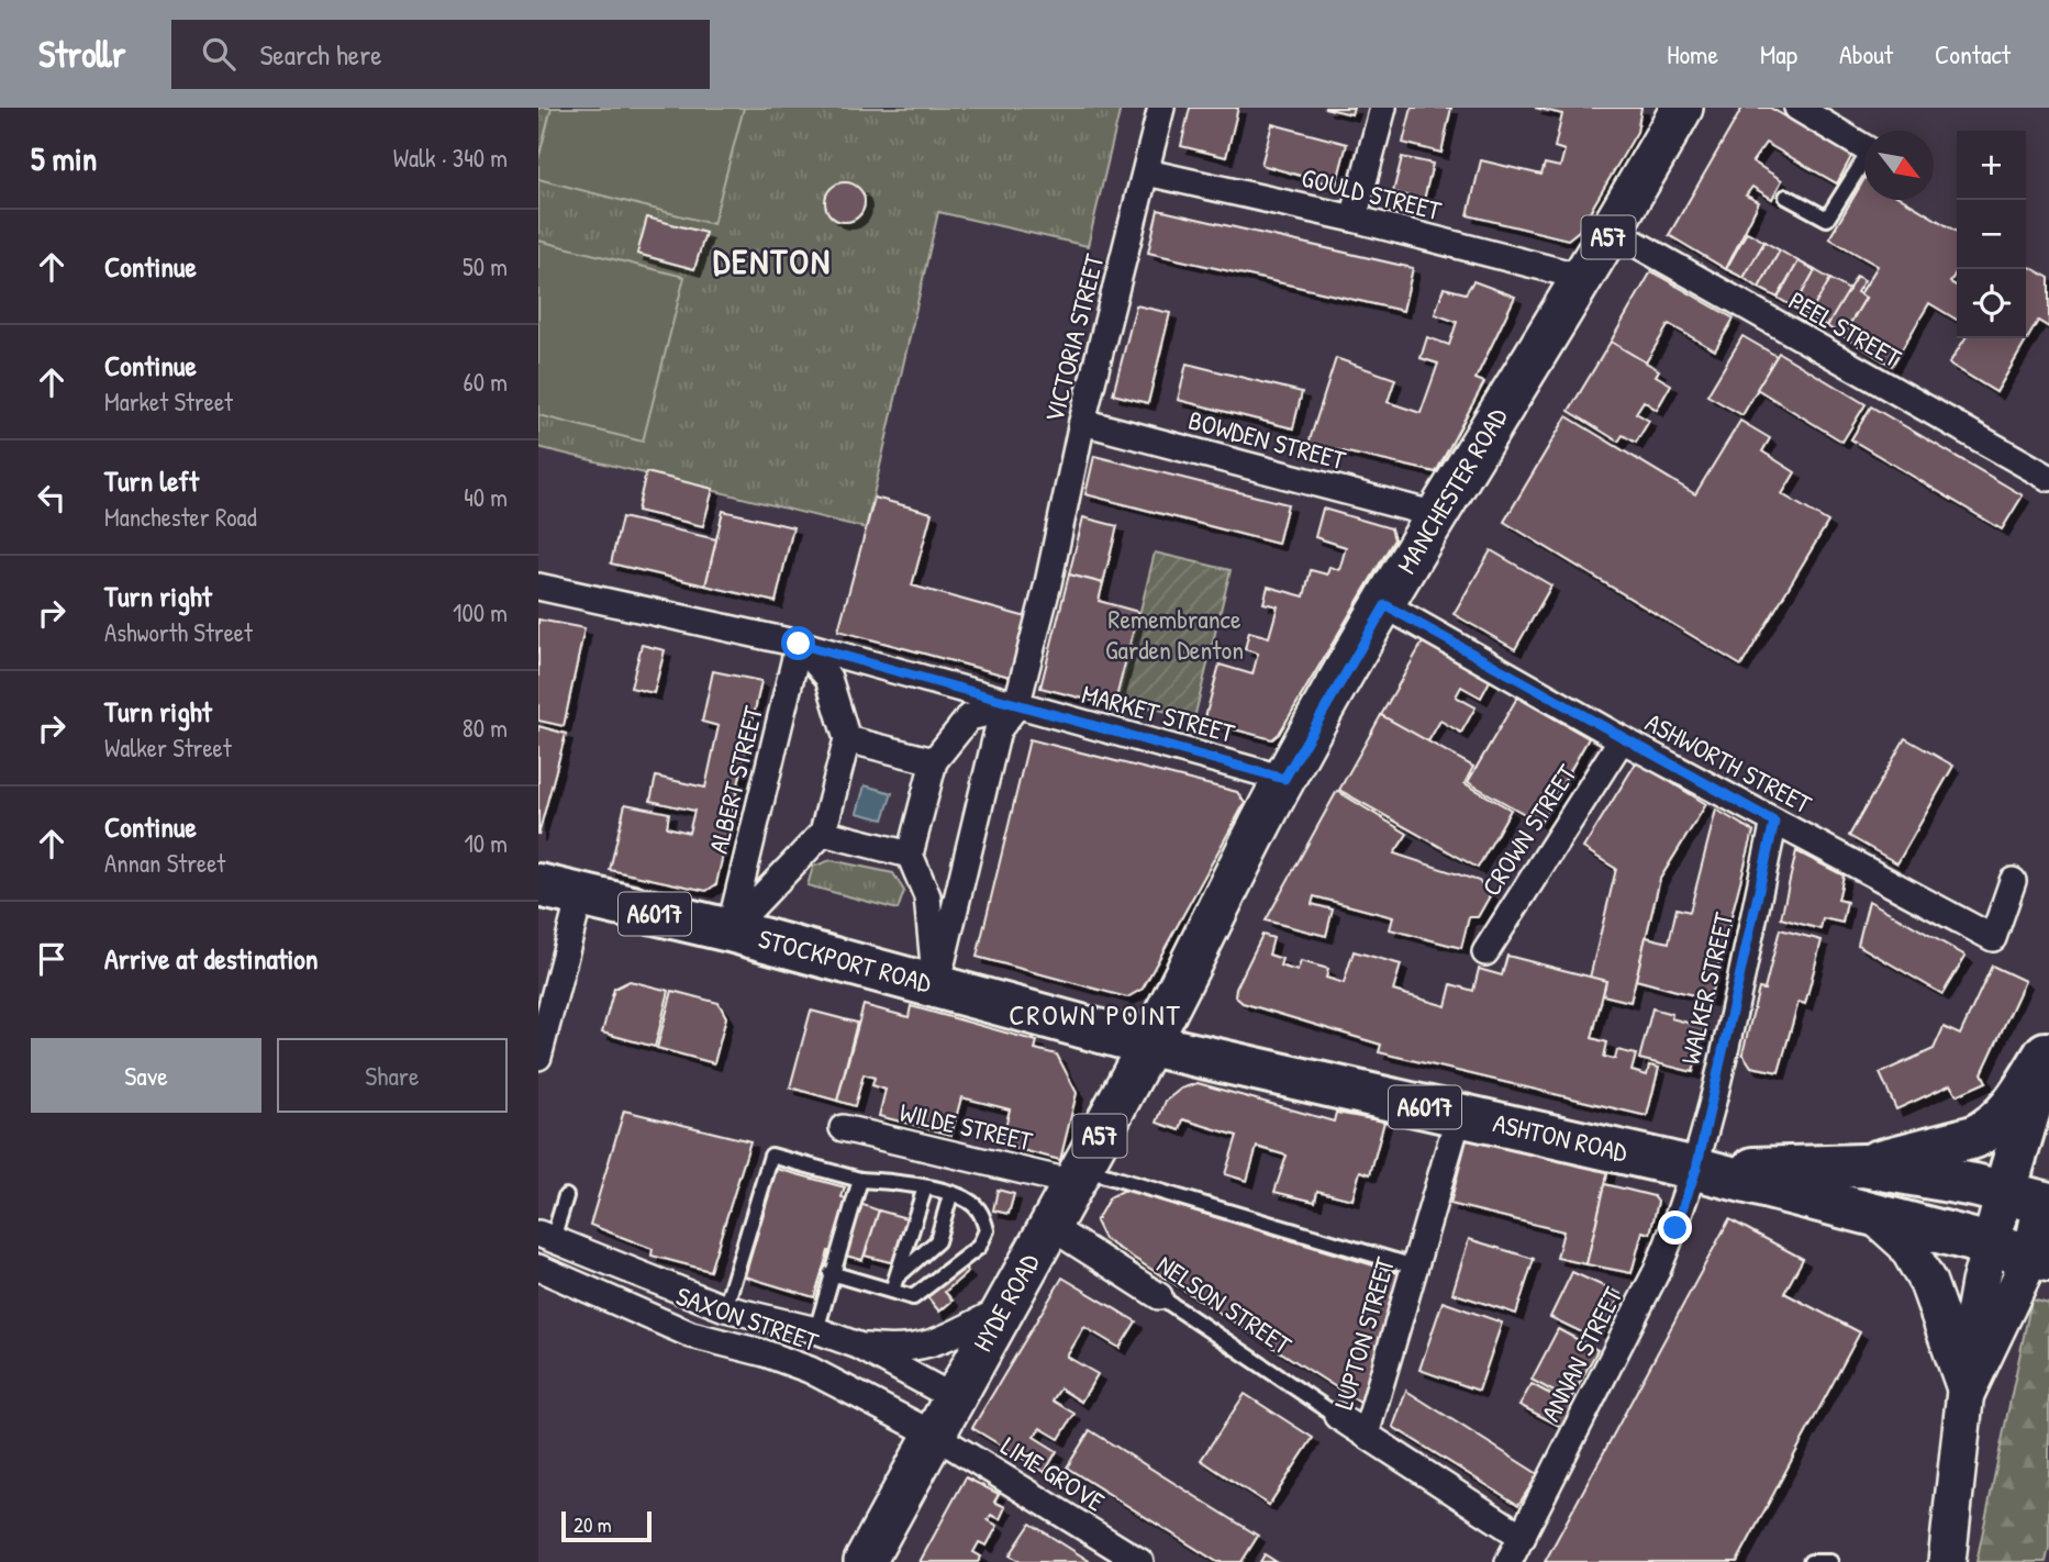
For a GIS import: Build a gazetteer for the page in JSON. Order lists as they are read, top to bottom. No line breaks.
{"streets":{"highway":["A6017","STOCKPORT ROAD","ASHTON ROAD"],"main road":["A57","MANCHESTER ROAD","HYDE ROAD"],"street":["GOULD STREET","PEEL STREET","VICTORIA STREET","BOWDEN STREET","MARKET STREET","ASHWORTH STREET","ALBERT STREET","CROWN STREET","WALKER STREET","WILDE STREET","NELSON STREET","SAXON STREET","LUPTON STREET","ANNAN STREET","LIME GROVE"]},"crossings":[["GOULD STREET","VICTORIA STREET"],["GOULD STREET","MANCHESTER ROAD"],["PEEL STREET","MANCHESTER ROAD"],["VICTORIA STREET","BOWDEN STREET"],["VICTORIA STREET","MARKET STREET"],["BOWDEN STREET","MANCHESTER ROAD"],["MANCHESTER ROAD","MARKET STREET"],["MANCHESTER ROAD","ASHWORTH STREET"],["MANCHESTER ROAD","STOCKPORT ROAD"],["MANCHESTER ROAD","ASHTON ROAD"],["MANCHESTER ROAD","HYDE ROAD"],["MARKET STREET","ALBERT STREET"],["ASHWORTH STREET","CROWN STREET"],["ASHWORTH STREET","WALKER STREET"],["ALBERT STREET","STOCKPORT ROAD"],["A6017","ASHTON ROAD"],["STOCKPORT ROAD","ASHTON ROAD"],["STOCKPORT ROAD","HYDE ROAD"],["WALKER STREET","ASHTON ROAD"],["WALKER STREET","ANNAN STREET"],["WILDE STREET","HYDE ROAD"],["ASHTON ROAD","HYDE ROAD"],["ASHTON ROAD","LUPTON STREET"],["ASHTON ROAD","ANNAN STREET"],["HYDE ROAD","NELSON STREET"],["HYDE ROAD","SAXON STREET"],["HYDE ROAD","LIME GROVE"],["NELSON STREET","LUPTON STREET"],["SAXON STREET","LIME GROVE"],["LUPTON STREET","ANNAN STREET"]],"districts":["DENTON","CROWN POINT"],"parks":["Remembrance Garden Denton"],"scale_bar":"20 m","north":"bottom right","page":{"header":"Strollr","search":"Search here","nav":["Home","Map","About","Contact"],"heading":["5 min","Walk · 340 m"],"map_buttons":["+","−"],"list":[["Continue","50 m"],["Continue","Market Street","60 m"],["Turn left","Manchester Road","40 m"],["Turn right","Ashworth Street","100 m"],["Turn right","Walker Street","80 m"],["Continue","Annan Street","10 m"],"Arrive at destination"],"buttons":["Save","Share"],"scale":"20 m"}}
